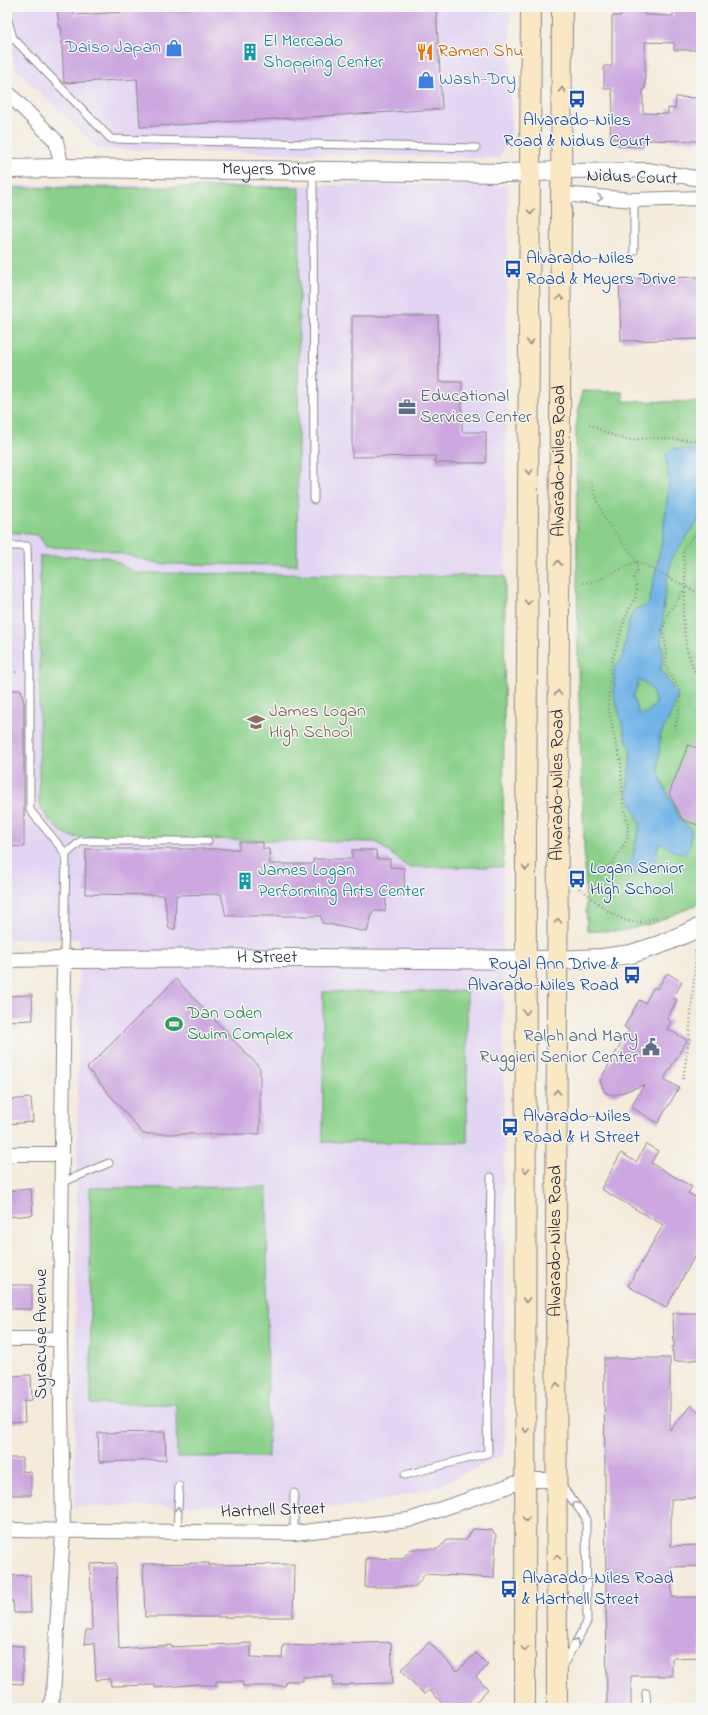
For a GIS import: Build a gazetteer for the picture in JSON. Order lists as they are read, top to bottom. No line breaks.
{"streets":{"main road":["Alvarado-Niles Road"],"street":["Meyers Drive","Nidus Court","H Street","Syracuse Avenue","Hartnell Street"]},"crossings":[["Meyers Drive","Nidus Court"],["Meyers Drive","Alvarado-Niles Road"],["Nidus Court","Alvarado-Niles Road"],["Alvarado-Niles Road","H Street"],["Alvarado-Niles Road","Hartnell Street"],["H Street","Syracuse Avenue"],["Syracuse Avenue","Hartnell Street"]],"places":{"shop":["Daiso Japan","Wash-Dry"],"building":["El Mercado Shopping Center","James Logan Performing Arts Center"],"restaurant":["Ramen Shu"],"bus stop":["Alvarado-Niles Road & Nidus Court","Alvarado-Niles Road & Meyers Drive","Logan Senior High School","Royal Ann Drive & Alvarado-Niles Road","Alvarado-Niles Road & H Street","Alvarado-Niles Road & Hartnell Street"],"office":["Educational Services Center"],"school or university":["James Logan High School"],"sports":["Dan Oden Swim Complex"],"public building":["Ralph and Mary Ruggieri Senior Center"]}}
